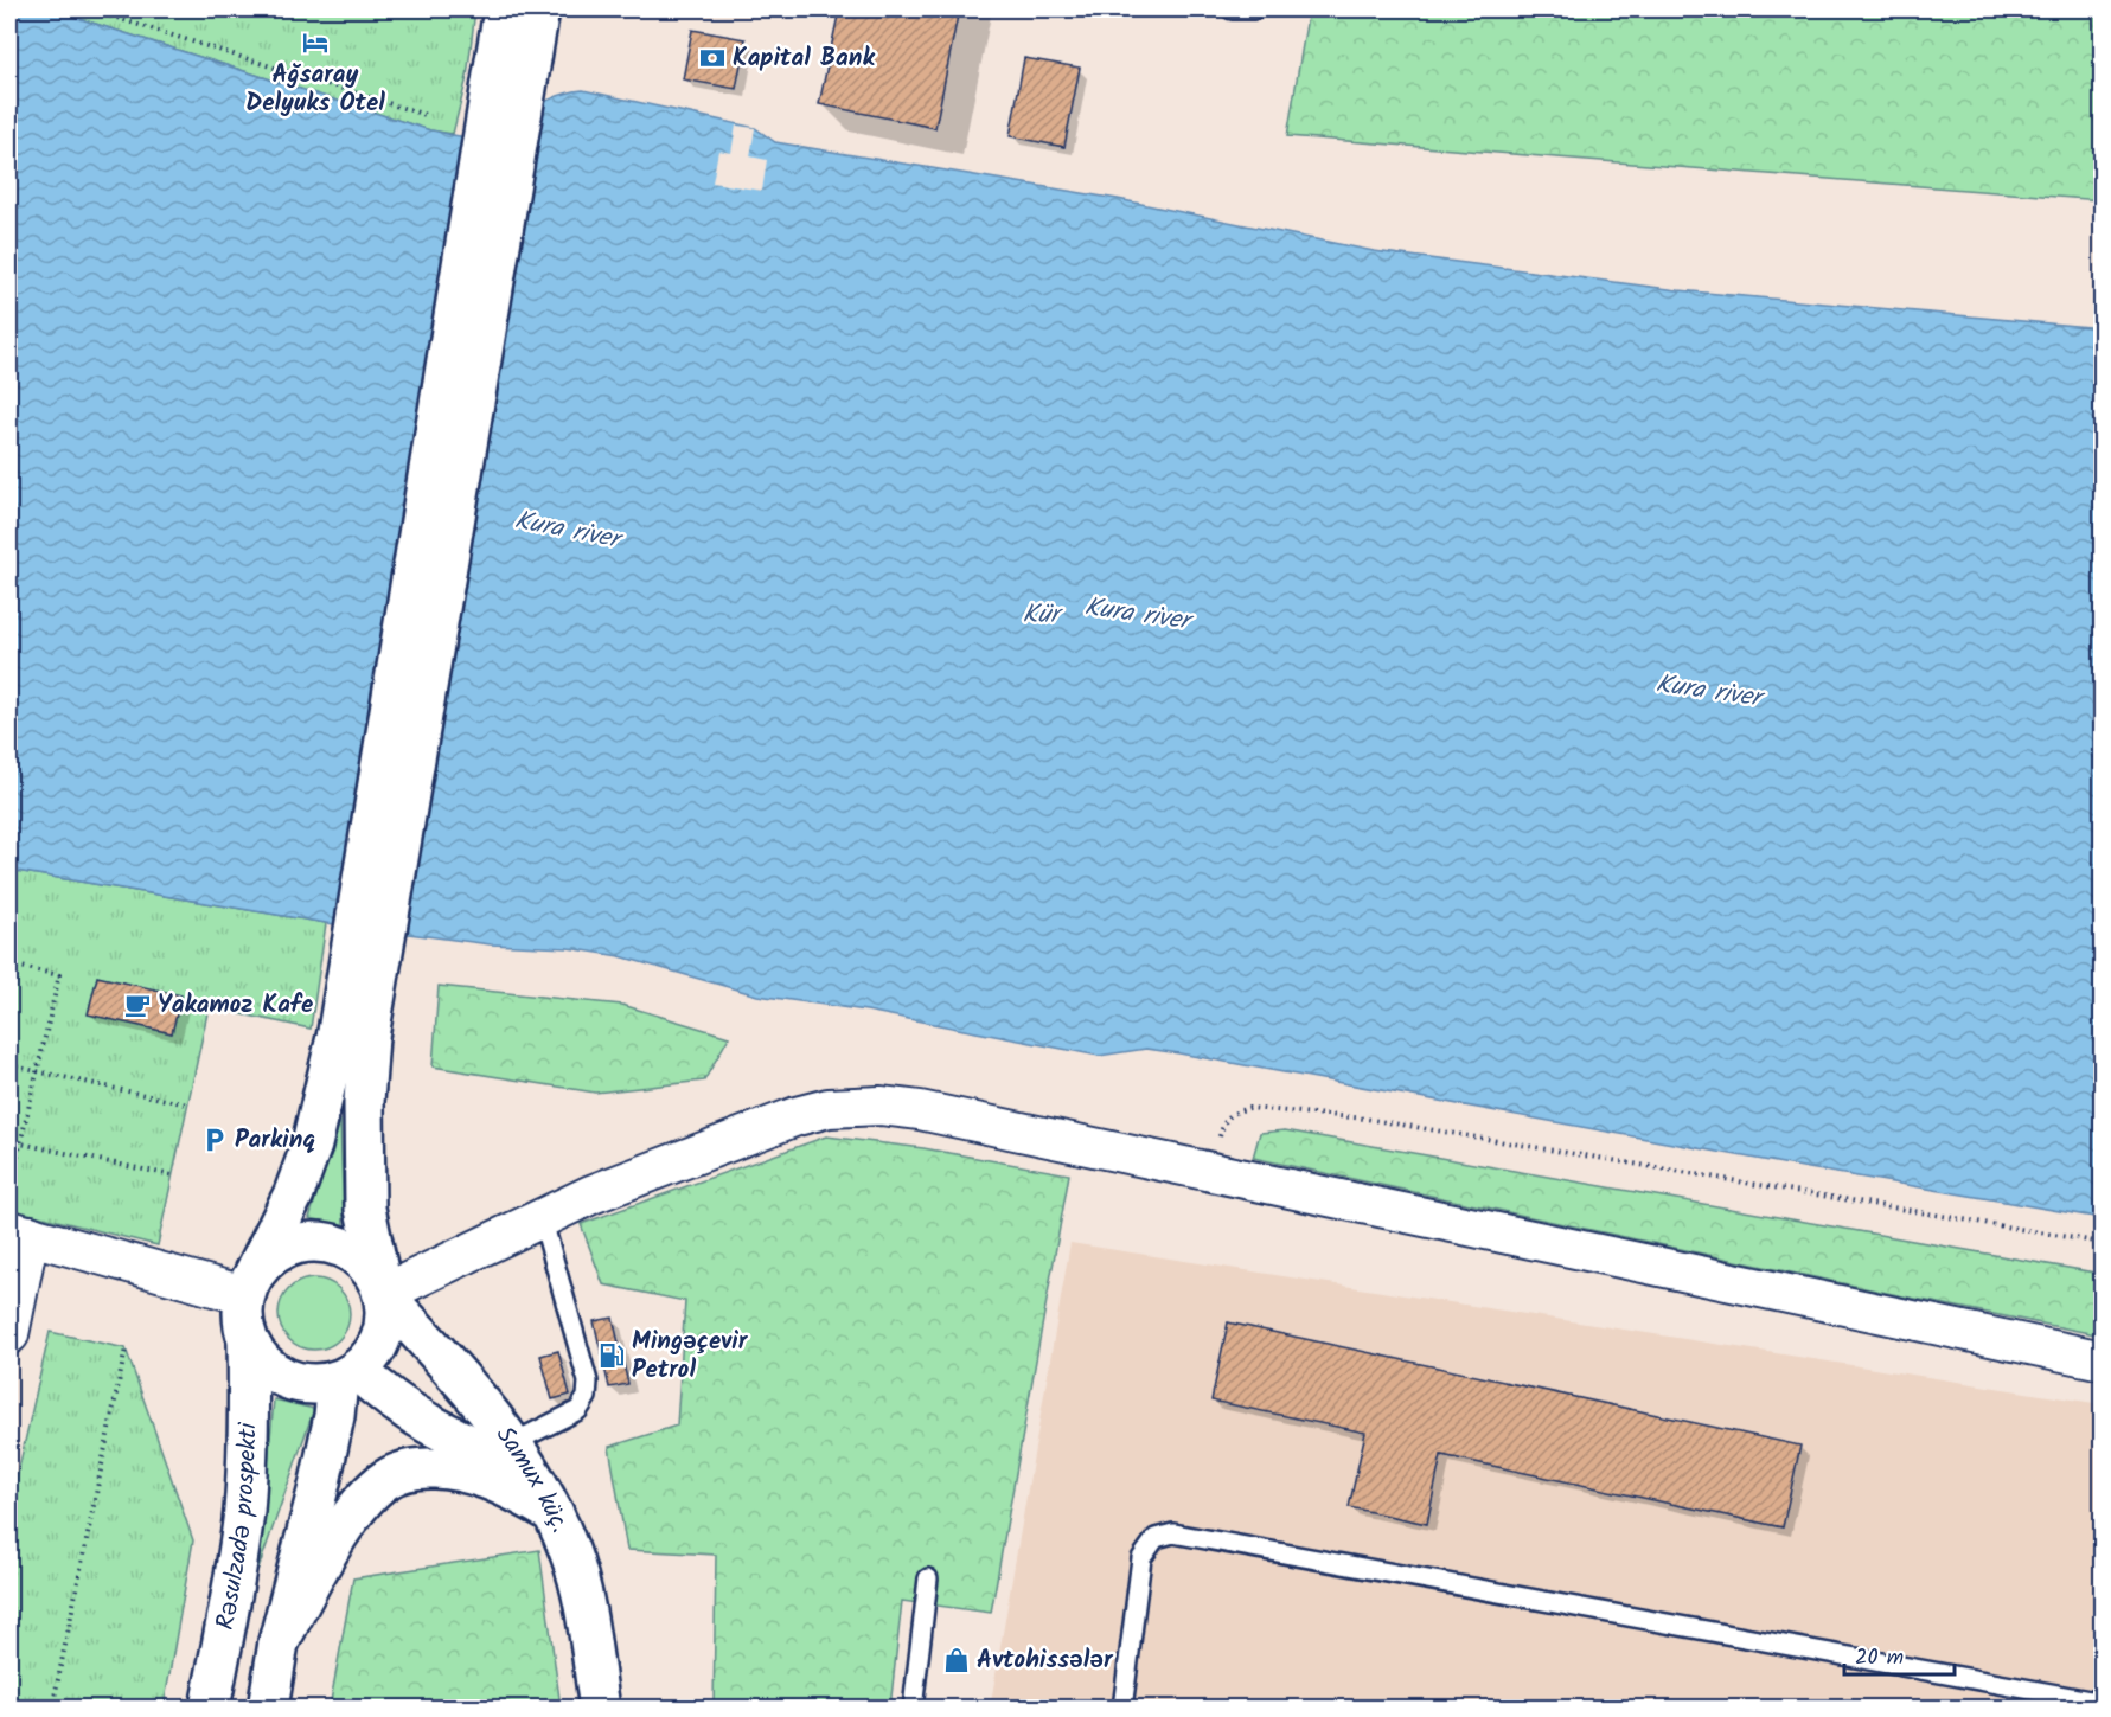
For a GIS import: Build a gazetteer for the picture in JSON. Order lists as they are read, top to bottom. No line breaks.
{"streets":{"main road":["Samux küç.","Rəsulzadə prospekti"]},"crossings":[["Samux küç.","Rəsulzadə prospekti"]],"water":["Kura river","Kür"],"places":{"hotel":["Ağsaray Delyuks Otel"],"bank":["Kapital Bank"],"cafe":["Yakamoz Kafe"],"parking":["Parkinq"],"fuel station":["Mingəçevir Petrol"],"shop":["Avtohissələr"]},"scale_bar":"20 m"}
